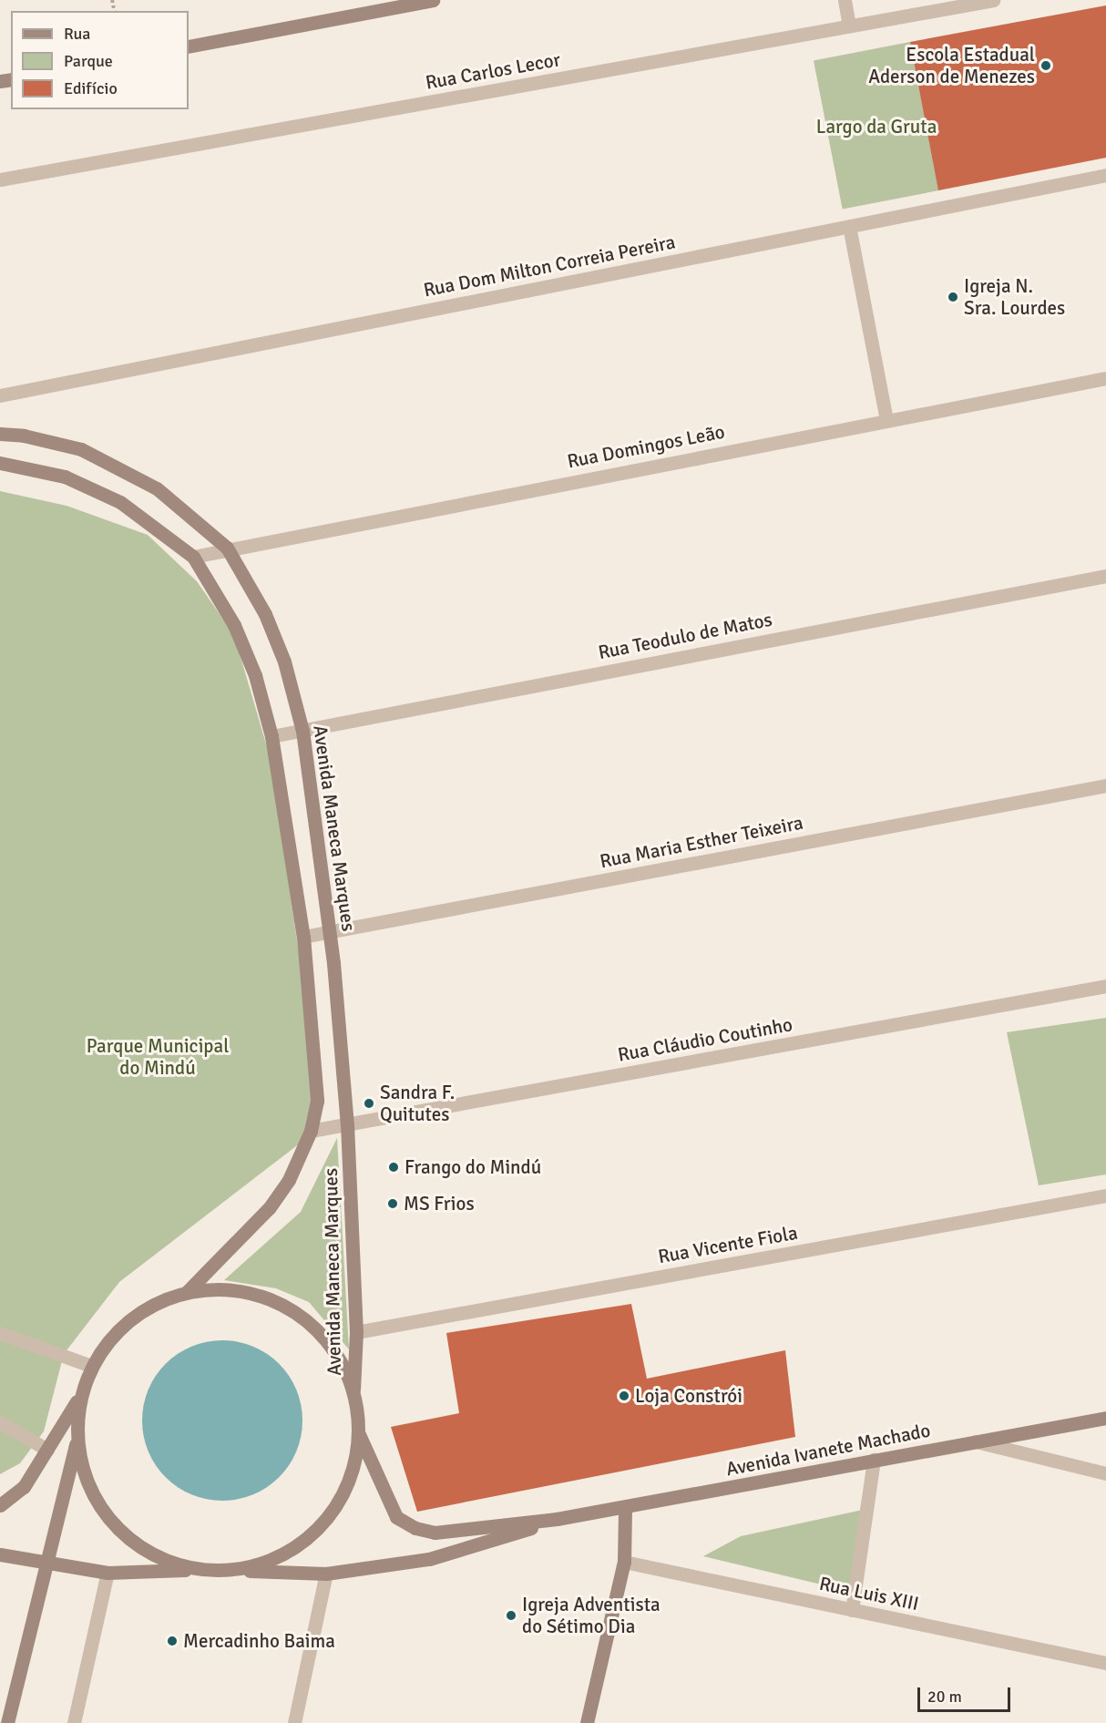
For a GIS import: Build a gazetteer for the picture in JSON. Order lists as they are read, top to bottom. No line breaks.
{"streets":{"main road":["Avenida Maneca Marques","Avenida Ivanete Machado"],"street":["Rua Carlos Lecor","Rua Dom Milton Correia Pereira","Rua Domingos Leão","Rua Teodulo de Matos","Rua Maria Esther Teixeira","Rua Cláudio Coutinho","Rua Vicente Fiola","Rua Luis XIII"]},"crossings":[["Rua Domingos Leão","Avenida Maneca Marques"],["Rua Teodulo de Matos","Avenida Maneca Marques"],["Avenida Maneca Marques","Rua Maria Esther Teixeira"],["Avenida Maneca Marques","Rua Cláudio Coutinho"],["Avenida Maneca Marques","Rua Vicente Fiola"]],"parks":["Largo da Gruta","Parque Municipal do Mindú"],"places":["Escola Estadual Aderson de Menezes","Igreja N. Sra. Lourdes","Sandra F. Quitutes","Frango do Mindú","MS Frios","Loja Constrói","Igreja Adventista do Sétimo Dia","Mercadinho Baima"],"legend":["Rua","Parque","Edifício"],"scale_bar":"20 m"}
